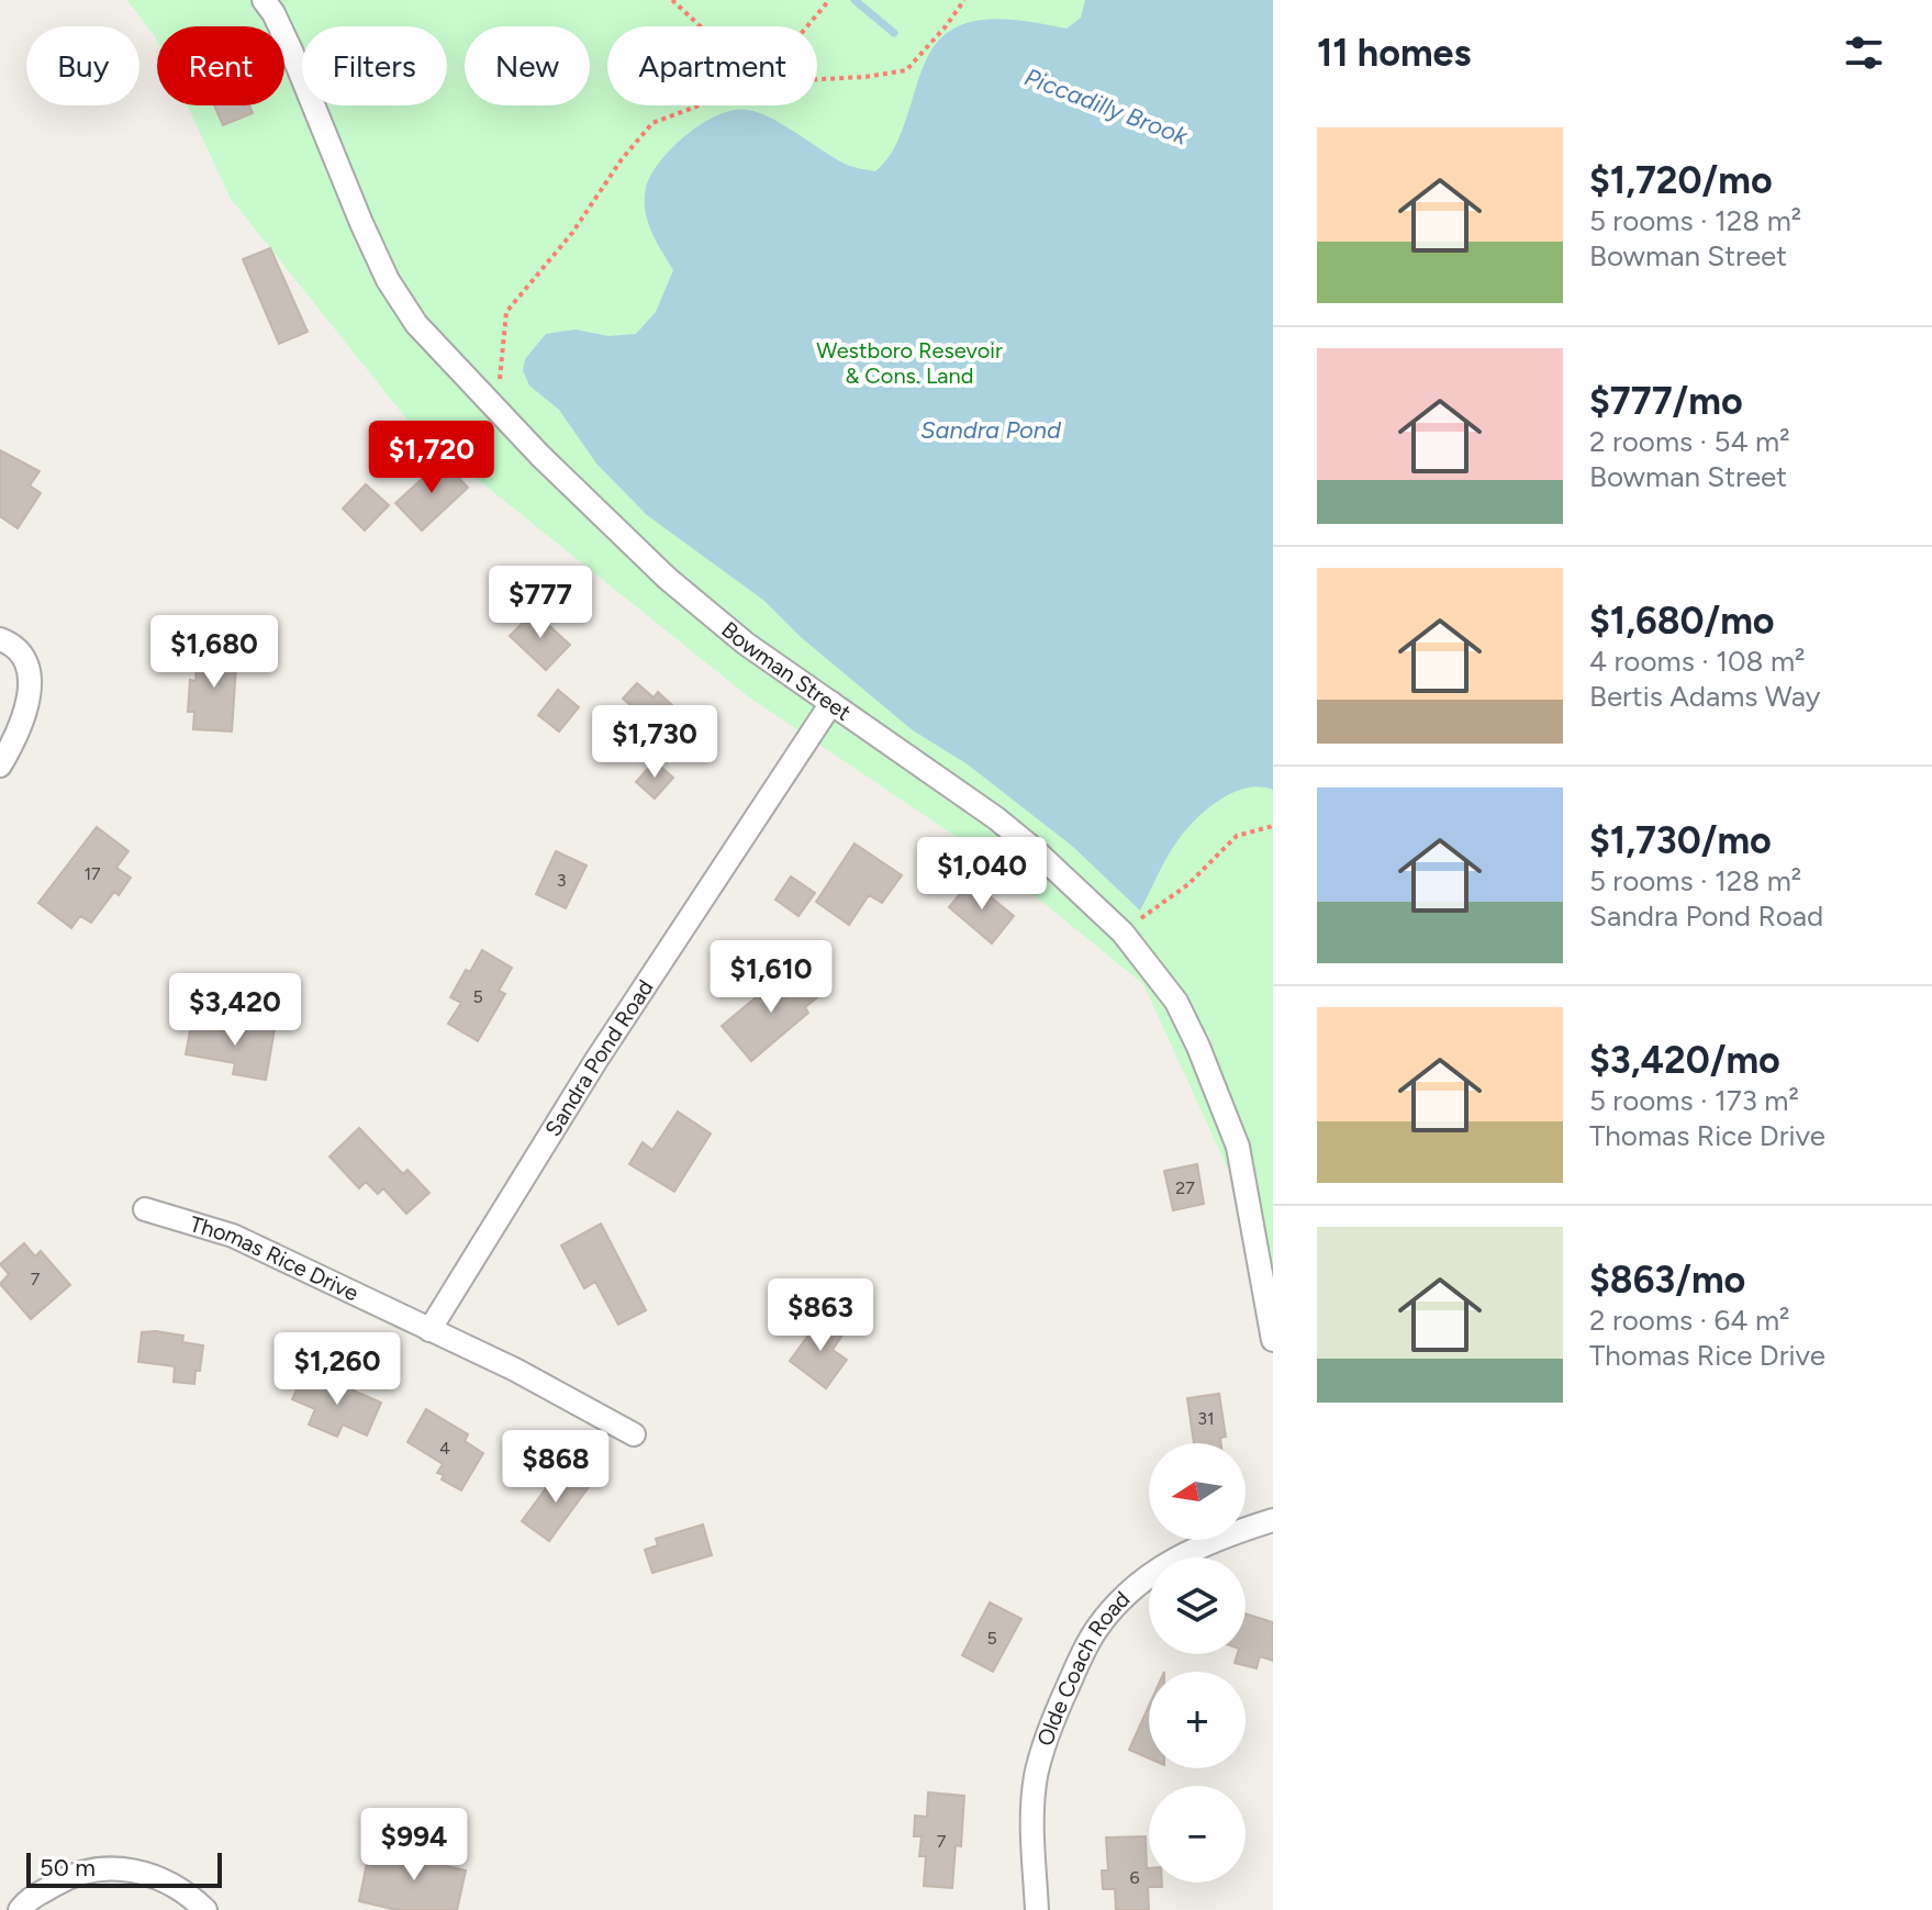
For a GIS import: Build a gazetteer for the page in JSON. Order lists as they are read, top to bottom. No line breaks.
{"streets":{"street":["Bowman Street","Sandra Pond Road","Thomas Rice Drive","Olde Coach Road"]},"crossings":[["Bowman Street","Sandra Pond Road"],["Sandra Pond Road","Thomas Rice Drive"]],"water":["Piccadilly Brook","Sandra Pond"],"parks":["Westboro Resevoir & Cons. Land"],"house_numbers":["17","3","5","27","7","31","4","5","7","6"],"scale_bar":"50 m","north":"left","page":{"heading":"11 homes","chip":["Buy","Rent","Filters","New","Apartment"],"list":[{"name":"$1,720/mo","note":"5 rooms · 128 m² · Bowman Street"},{"name":"$777/mo","note":"2 rooms · 54 m² · Bowman Street"},{"name":"$1,680/mo","note":"4 rooms · 108 m² · Bertis Adams Way"},{"name":"$1,730/mo","note":"5 rooms · 128 m² · Sandra Pond Road"},{"name":"$3,420/mo","note":"5 rooms · 173 m² · Thomas Rice Drive"},{"name":"$863/mo","note":"2 rooms · 64 m² · Thomas Rice Drive"}],"price":["$1,720","$777","$1,680","$1,730","$1,040","$1,610","$3,420","$863","$1,260","$868","$994"],"map_buttons":["+","−"],"scale":"50 m"}}
